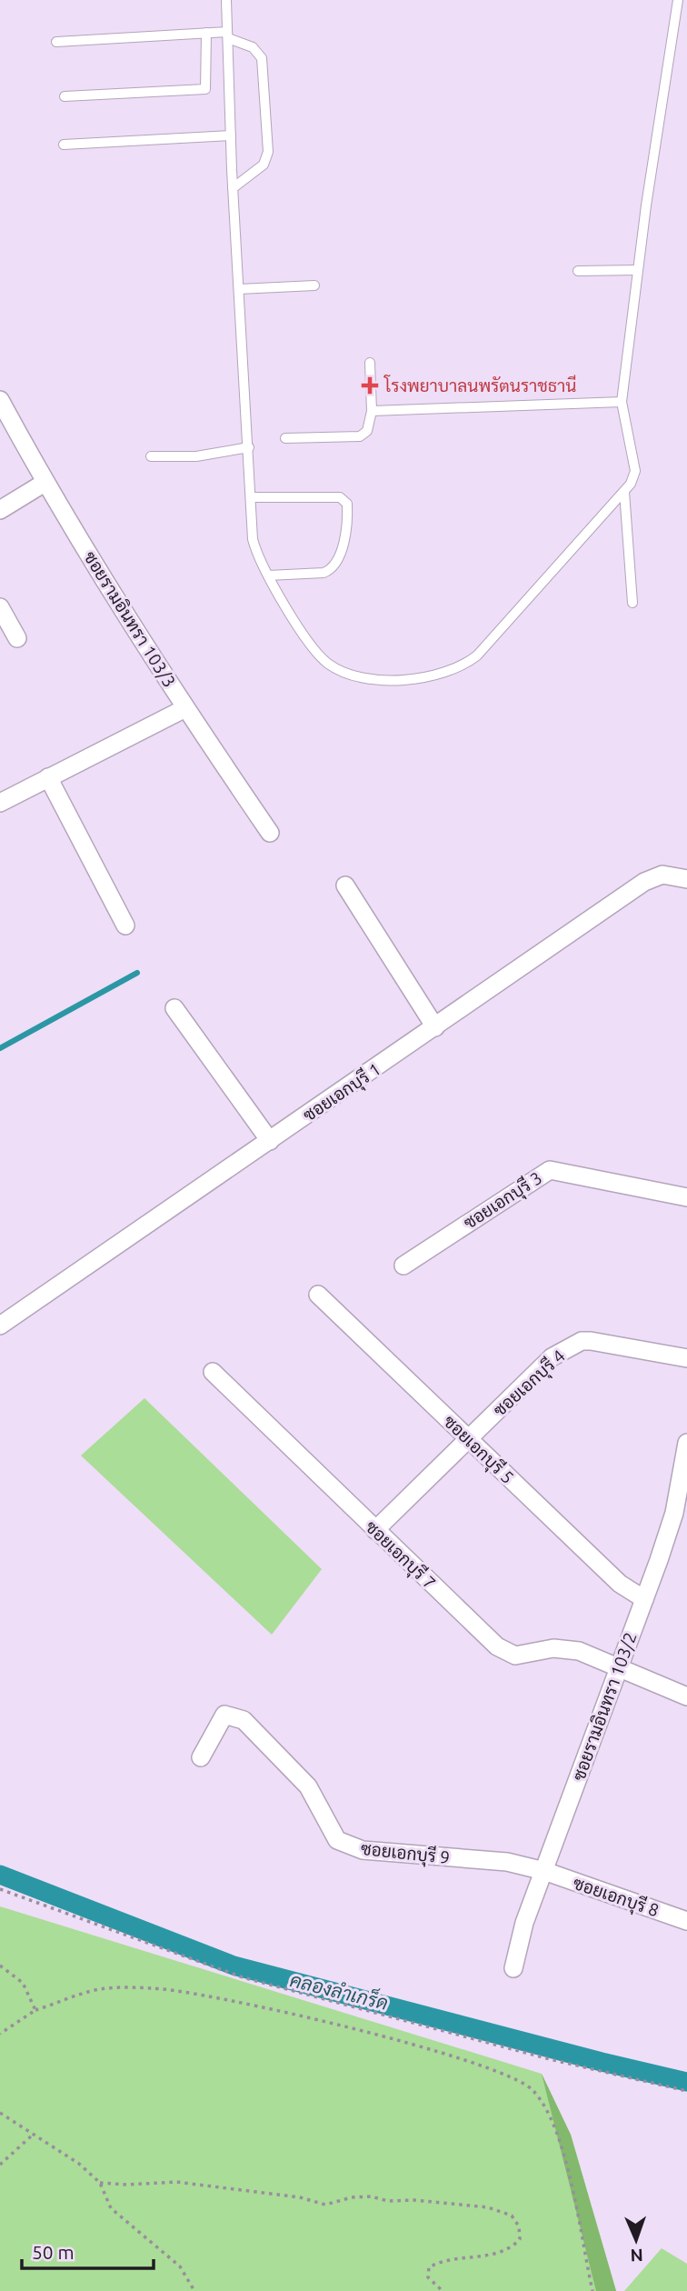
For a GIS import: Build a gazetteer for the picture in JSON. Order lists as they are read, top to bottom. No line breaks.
{"streets":{"street":["ซอยรามอินทรา 103/3","ซอยเอกบุรี 1","ซอยเอกบุรี 3","ซอยเอกบุรี 4","ซอยเอกบุรี 5","ซอยเอกบุรี 7","ซอยรามอินทรา 103/2","ซอยเอกบุรี 9","ซอยเอกบุรี 8"]},"crossings":[["ซอยเอกบุรี 4","ซอยเอกบุรี 5"],["ซอยเอกบุรี 4","ซอยเอกบุรี 7"],["ซอยเอกบุรี 5","ซอยรามอินทรา 103/2"],["ซอยเอกบุรี 7","ซอยรามอินทรา 103/2"],["ซอยรามอินทรา 103/2","ซอยเอกบุรี 9"],["ซอยรามอินทรา 103/2","ซอยเอกบุรี 8"],["ซอยเอกบุรี 9","ซอยเอกบุรี 8"]],"water":["คลองลำเกร็ด"],"places":{"health":["โรงพยาบาลนพรัตนราชธานี"]},"scale_bar":"50 m","north":"bottom"}
